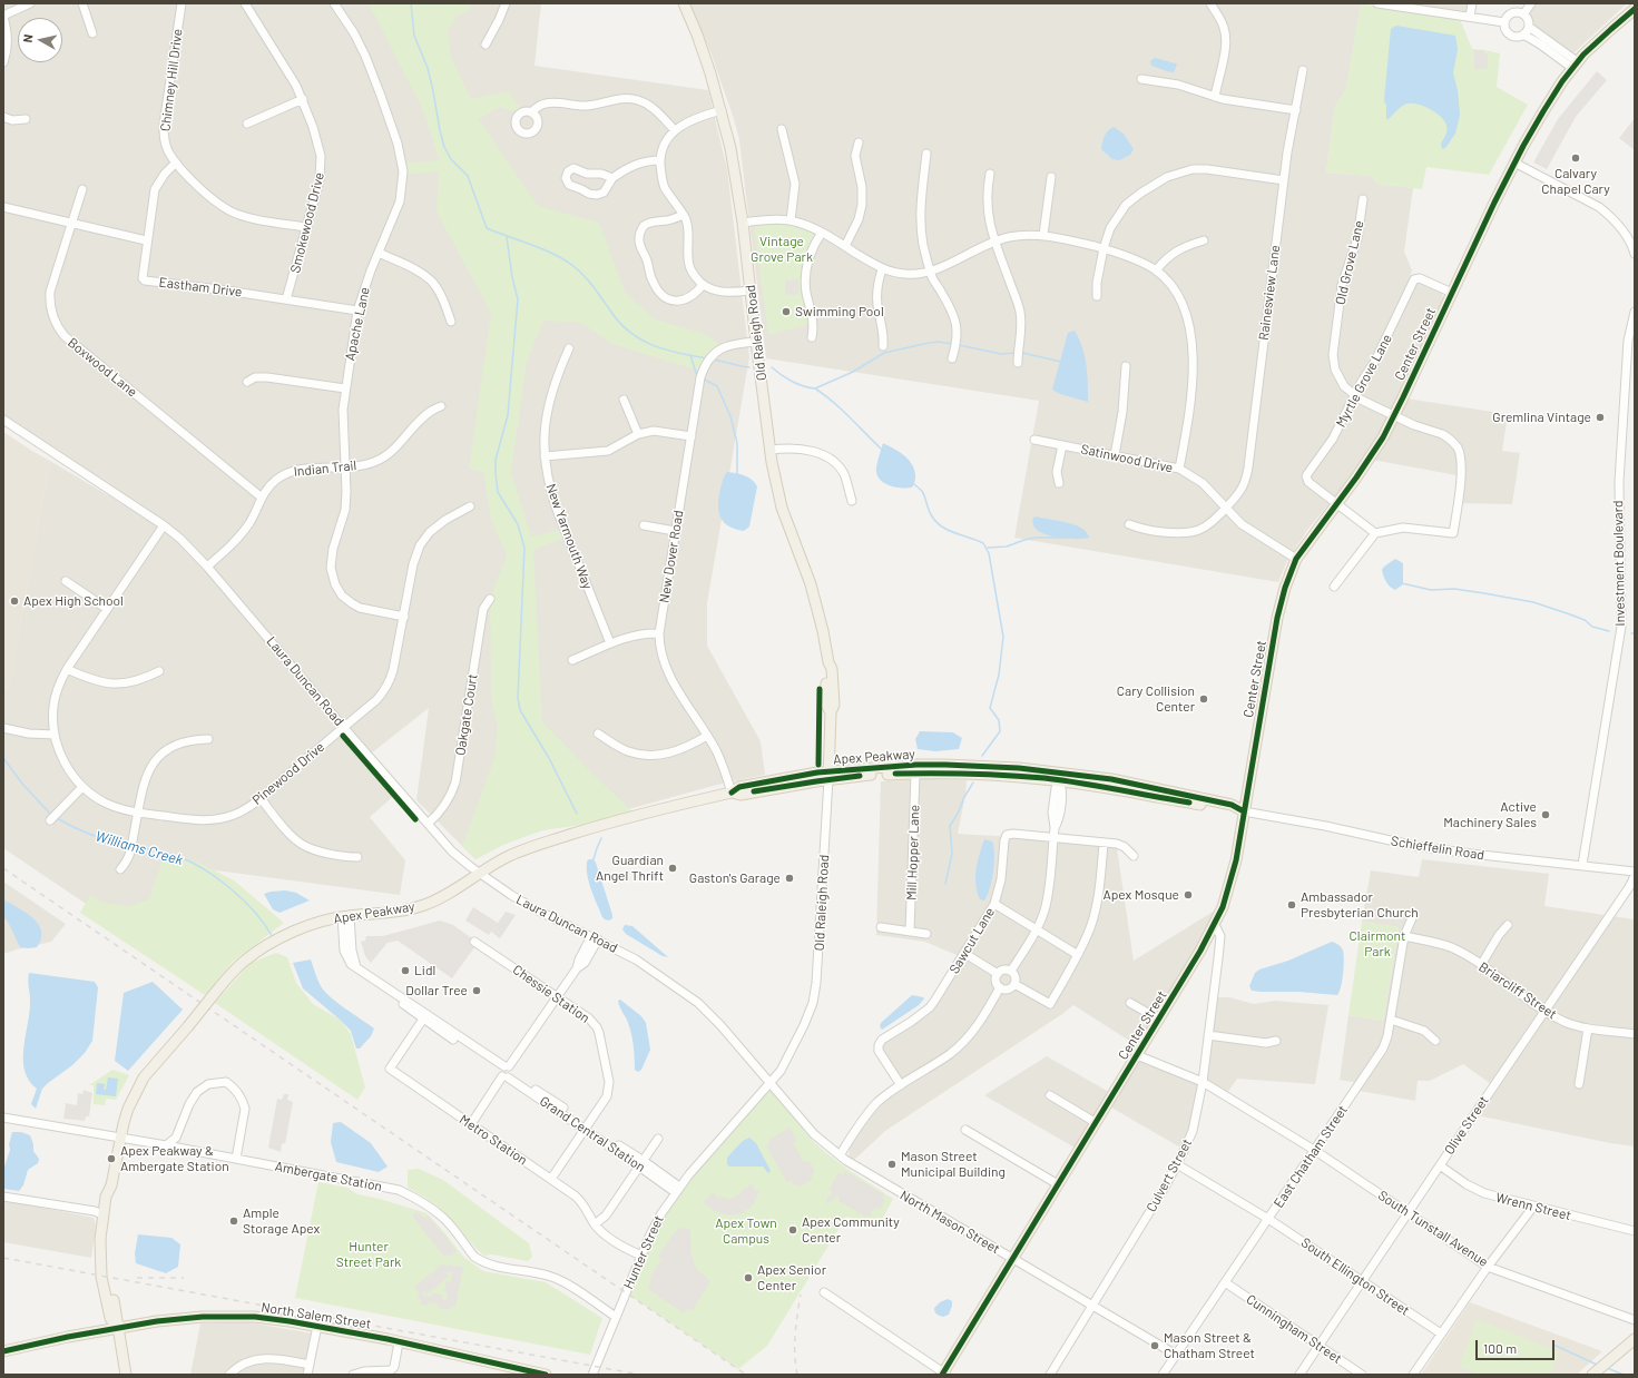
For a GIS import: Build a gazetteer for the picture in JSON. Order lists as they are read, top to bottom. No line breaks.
{"streets":{"main road":["Old Raleigh Road","Center Street","Apex Peakway","North Salem Street"],"street":["Chimney Hill Drive","Smokewood Drive","Old Grove Lane","Eastham Drive","Rainesview Lane","Apache Lane","Boxwood Lane","Myrtle Grove Lane","Satinwood Drive","Indian Trail","New Yarmouth Way","New Dover Road","Investment Boulevard","Laura Duncan Road","Oakgate Court","Pinewood Drive","Schieffelin Road","Mill Hopper Lane","Sawcut Lane","Briarcliff Street","Chessie Station","Olive Street","Grand Central Station","Metro Station","East Chatham Street","Culvert Street","Ambergate Station","Wrenn Street","North Mason Street","South Tunstall Avenue","Hunter Street","South Ellington Street","Cunningham Street"]},"crossings":[["Chimney Hill Drive","Smokewood Drive"],["Chimney Hill Drive","Eastham Drive"],["Smokewood Drive","Eastham Drive"],["Old Grove Lane","Center Street"],["Old Grove Lane","Myrtle Grove Lane"],["Eastham Drive","Apache Lane"],["Rainesview Lane","Satinwood Drive"],["Apache Lane","Indian Trail"],["Apache Lane","Pinewood Drive"],["Old Raleigh Road","New Dover Road"],["Old Raleigh Road","Laura Duncan Road"],["Old Raleigh Road","Apex Peakway"],["Old Raleigh Road","Hunter Street"],["Center Street","Myrtle Grove Lane"],["Center Street","Satinwood Drive"],["Center Street","Apex Peakway"],["Center Street","Schieffelin Road"],["Center Street","Culvert Street"],["Center Street","North Mason Street"],["Center Street","South Tunstall Avenue"],["Boxwood Lane","Indian Trail"],["Indian Trail","Laura Duncan Road"],["New Dover Road","Apex Peakway"],["Investment Boulevard","Schieffelin Road"],["Laura Duncan Road","Oakgate Court"],["Laura Duncan Road","Apex Peakway"],["Laura Duncan Road","Pinewood Drive"],["Laura Duncan Road","North Mason Street"],["Laura Duncan Road","Hunter Street"],["Apex Peakway","Schieffelin Road"],["Apex Peakway","Mill Hopper Lane"],["Apex Peakway","Grand Central Station"],["Apex Peakway","Ambergate Station"],["Apex Peakway","North Salem Street"],["Briarcliff Street","Olive Street"],["Briarcliff Street","East Chatham Street"],["Chessie Station","Grand Central Station"],["Chessie Station","Metro Station"],["Olive Street","Wrenn Street"],["Olive Street","South Tunstall Avenue"],["Olive Street","South Ellington Street"],["Olive Street","Cunningham Street"],["Grand Central Station","Metro Station"],["Grand Central Station","Hunter Street"],["Metro Station","Hunter Street"],["East Chatham Street","North Mason Street"],["East Chatham Street","South Tunstall Avenue"],["East Chatham Street","South Ellington Street"],["East Chatham Street","Cunningham Street"],["Culvert Street","North Mason Street"],["Culvert Street","South Tunstall Avenue"],["Culvert Street","South Ellington Street"],["Ambergate Station","Hunter Street"]],"water":["Williams Creek"],"parks":["Vintage Grove Park","Clairmont Park","Apex Town Campus","Hunter Street Park"],"places":["Calvary Chapel Cary","Swimming Pool","Gremlina Vintage","Apex High School","Cary Collision Center","Active Machinery Sales","Guardian Angel Thrift","Gaston's Garage","Apex Mosque","Ambassador Presbyterian Church","Lidl","Dollar Tree","Apex Peakway & Ambergate Station","Mason Street Municipal Building","Ample Storage Apex","Apex Community Center","Apex Senior Center","Mason Street & Chatham Street"],"scale_bar":"100 m","north":"left"}
